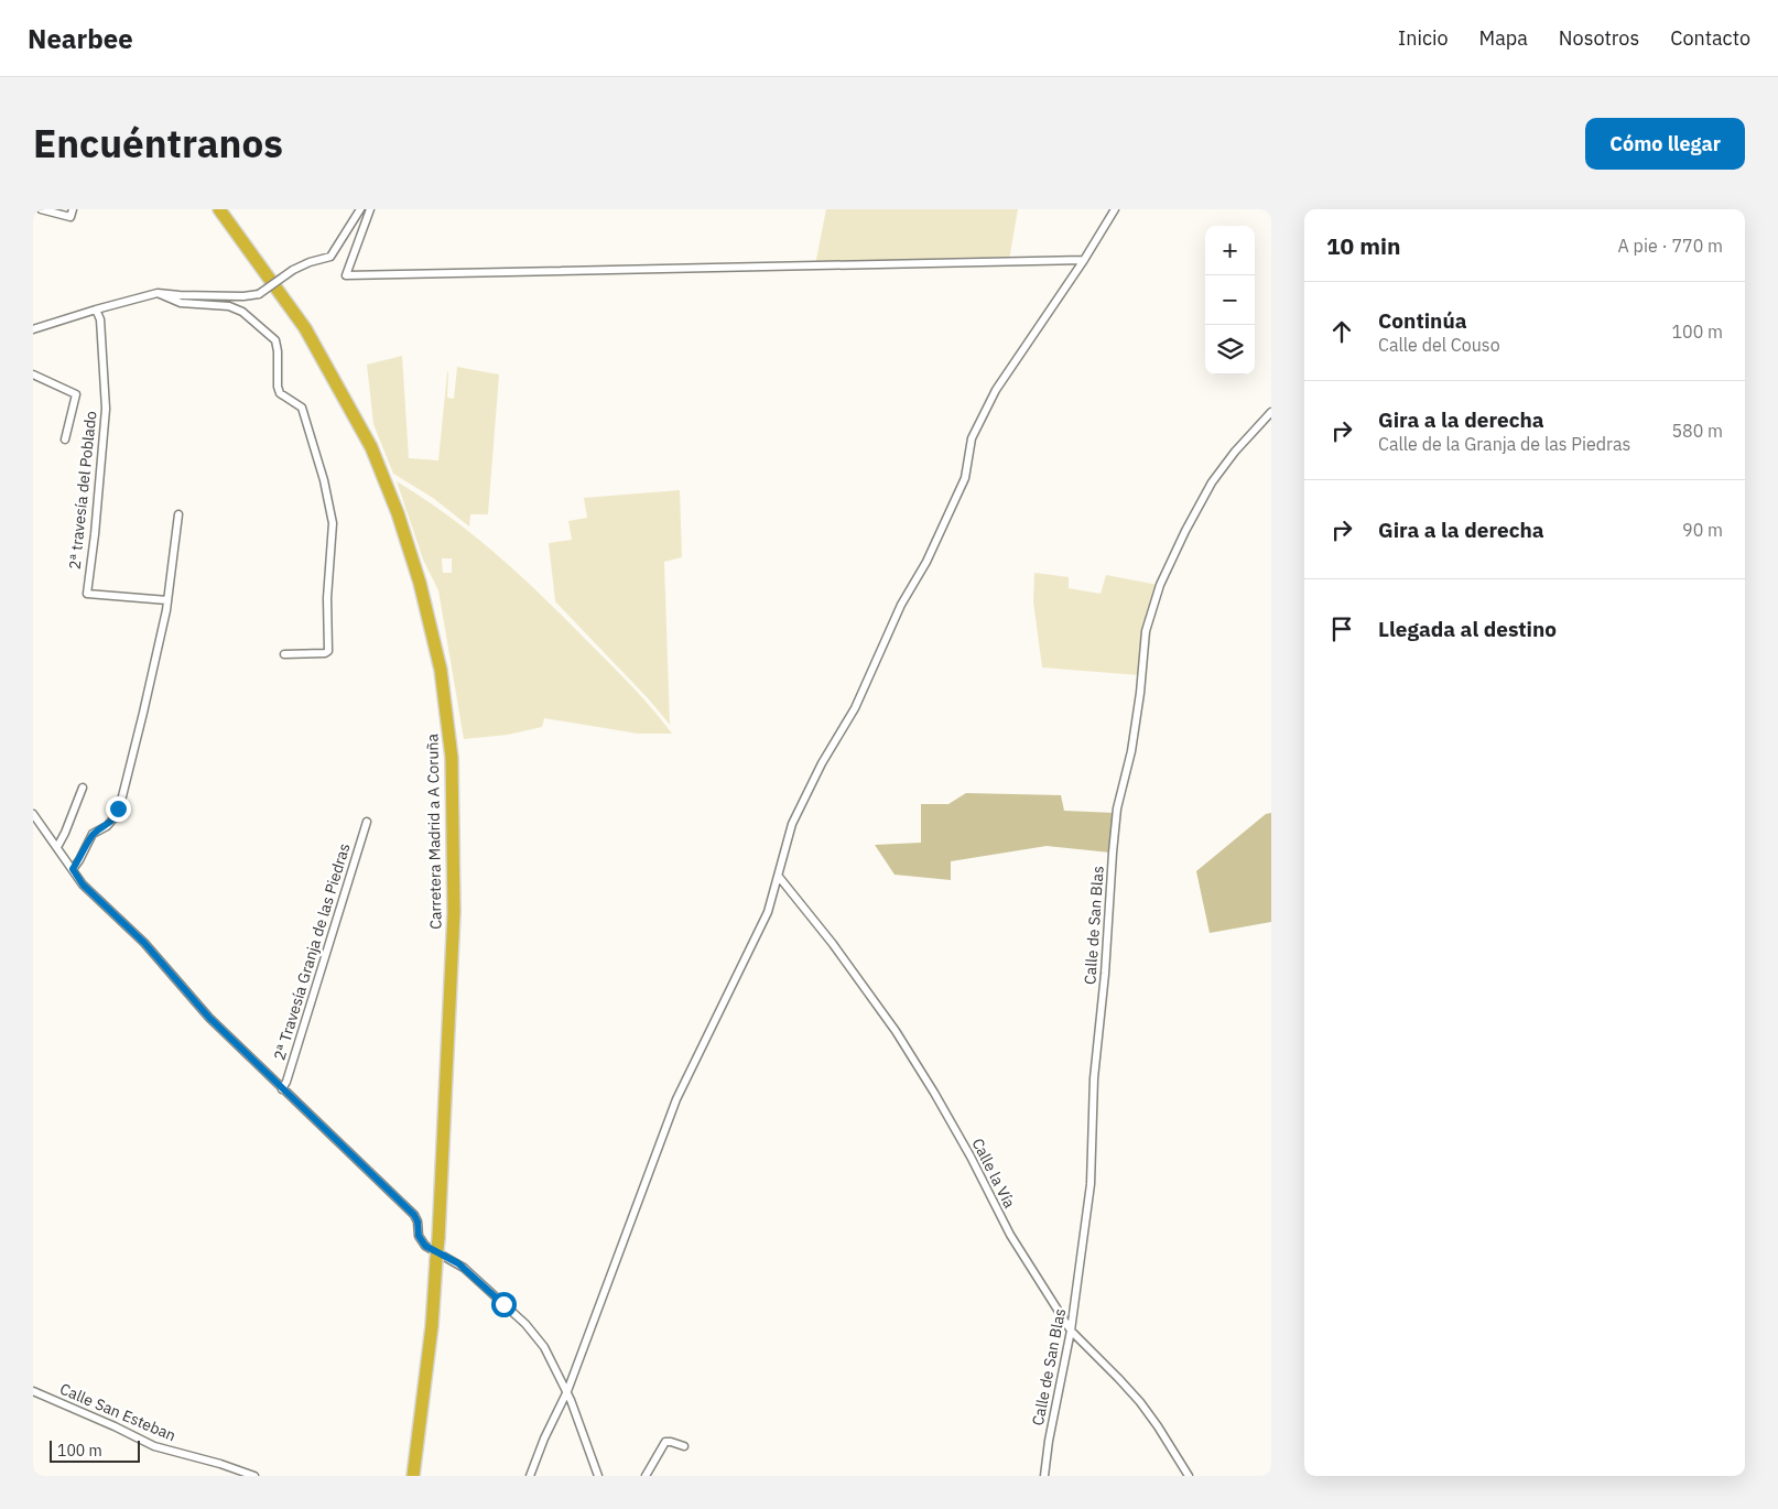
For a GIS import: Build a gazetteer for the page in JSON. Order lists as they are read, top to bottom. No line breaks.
{"streets":{"highway":["Carretera Madrid a A Coruña"],"street":["2ª travesía del Poblado","Calle de San Blas","2ª Travesía Granja de las Piedras","Calle la Vía","Calle San Esteban"]},"crossings":[["Calle de San Blas","Calle la Vía"]],"scale_bar":"100 m","page":{"header":"Nearbee","nav":["Inicio","Mapa","Nosotros","Contacto"],"title":"Encuéntranos","buttons":"Cómo llegar","heading":["10 min","A pie · 770 m"],"map_buttons":["+","−"],"list":[["Continúa","Calle del Couso","100 m"],["Gira a la derecha","Calle de la Granja de las Piedras","580 m"],["Gira a la derecha","90 m"],"Llegada al destino"],"scale":"100 m"}}
